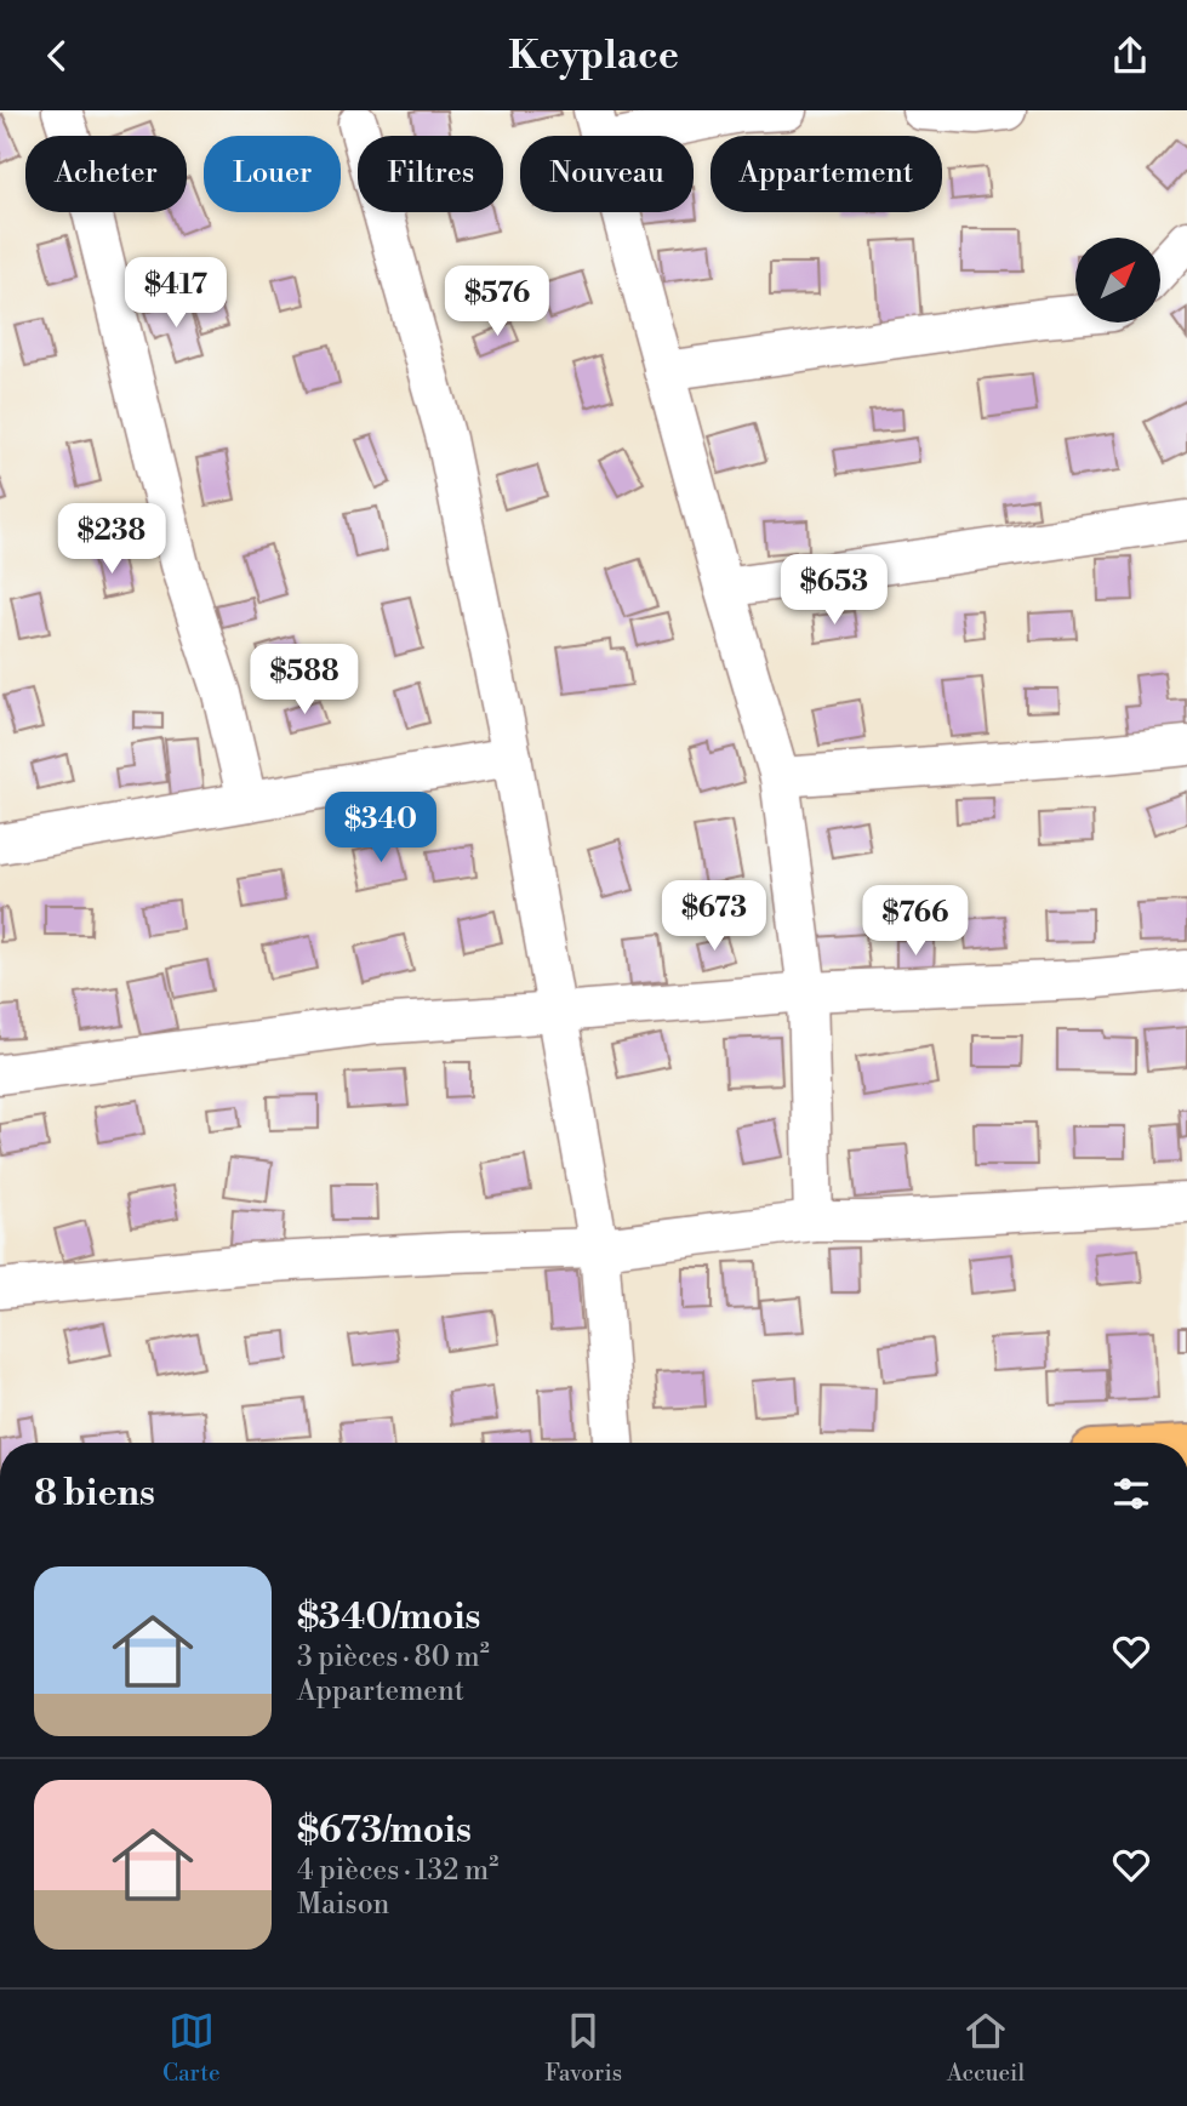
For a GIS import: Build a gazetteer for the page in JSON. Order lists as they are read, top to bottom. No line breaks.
{"north":"top right","page":{"header":"Keyplace","chip":["Acheter","Louer","Filtres","Nouveau","Appartement"],"price":["$417","$576","$238","$653","$588","$340","$673","$766"],"heading":"8 biens","list":[{"name":"$340/mois","note":"3 pièces · 80 m² · Appartement"},{"name":"$673/mois","note":"4 pièces · 132 m² · Maison"}],"tabs":["Carte","Favoris","Accueil"]}}
